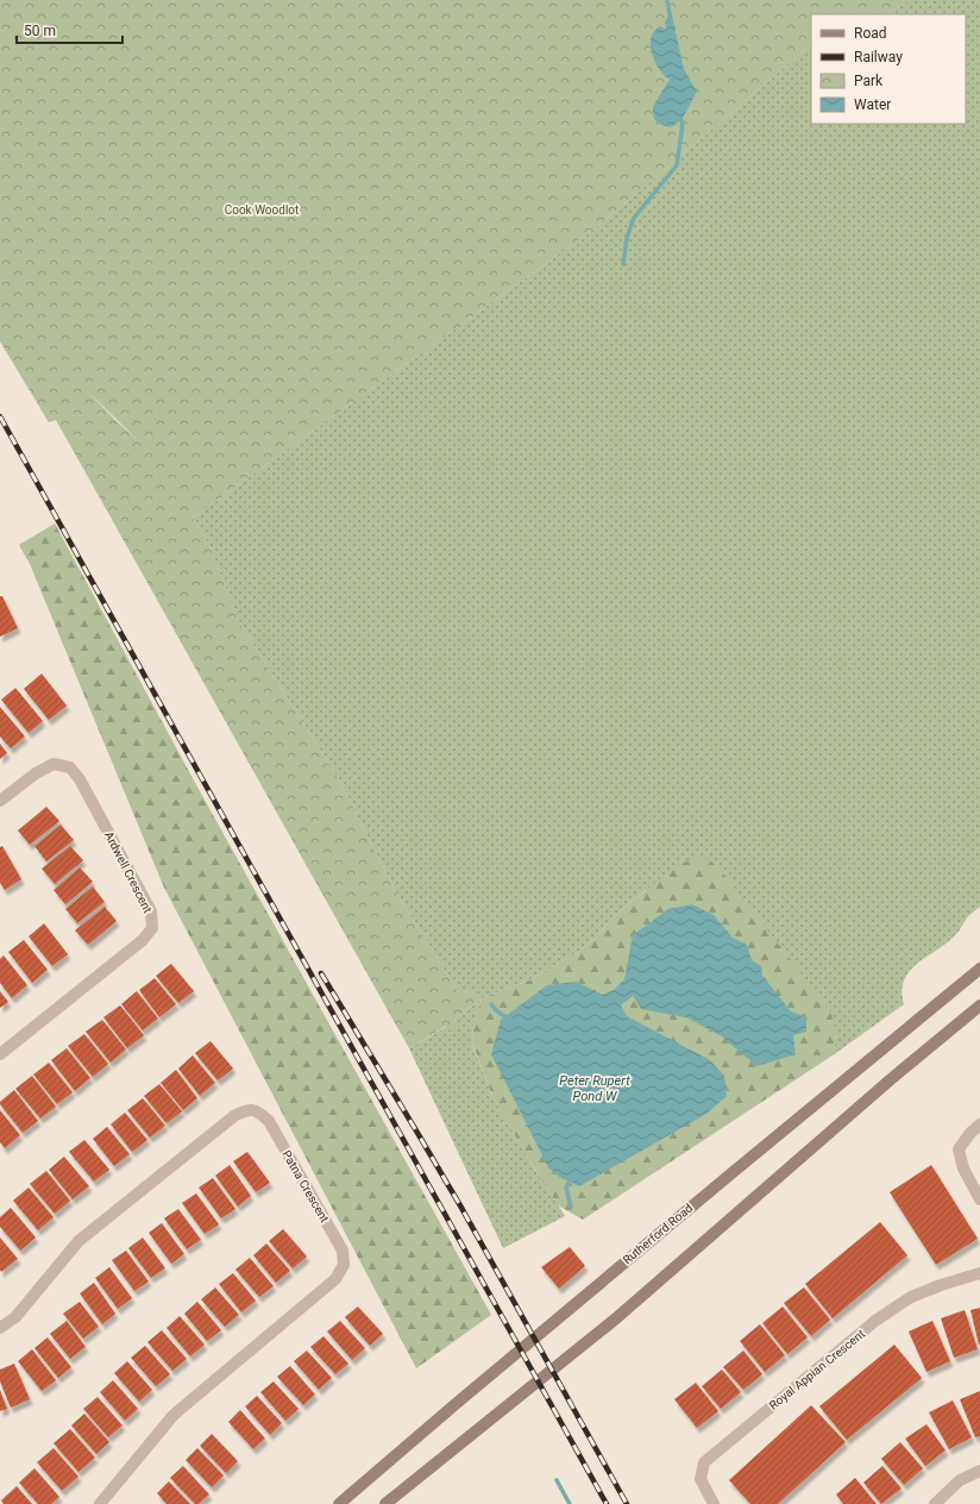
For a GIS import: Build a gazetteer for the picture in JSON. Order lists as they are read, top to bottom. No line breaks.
{"streets":{"main road":["Rutherford Road"],"street":["Ardwell Crescent","Patna Crescent","Royal Appian Crescent"]},"water":["Peter Rupert Pond W"],"parks":["Cook Woodlot"],"legend":["Road","Railway","Park","Water"],"scale_bar":"50 m"}
